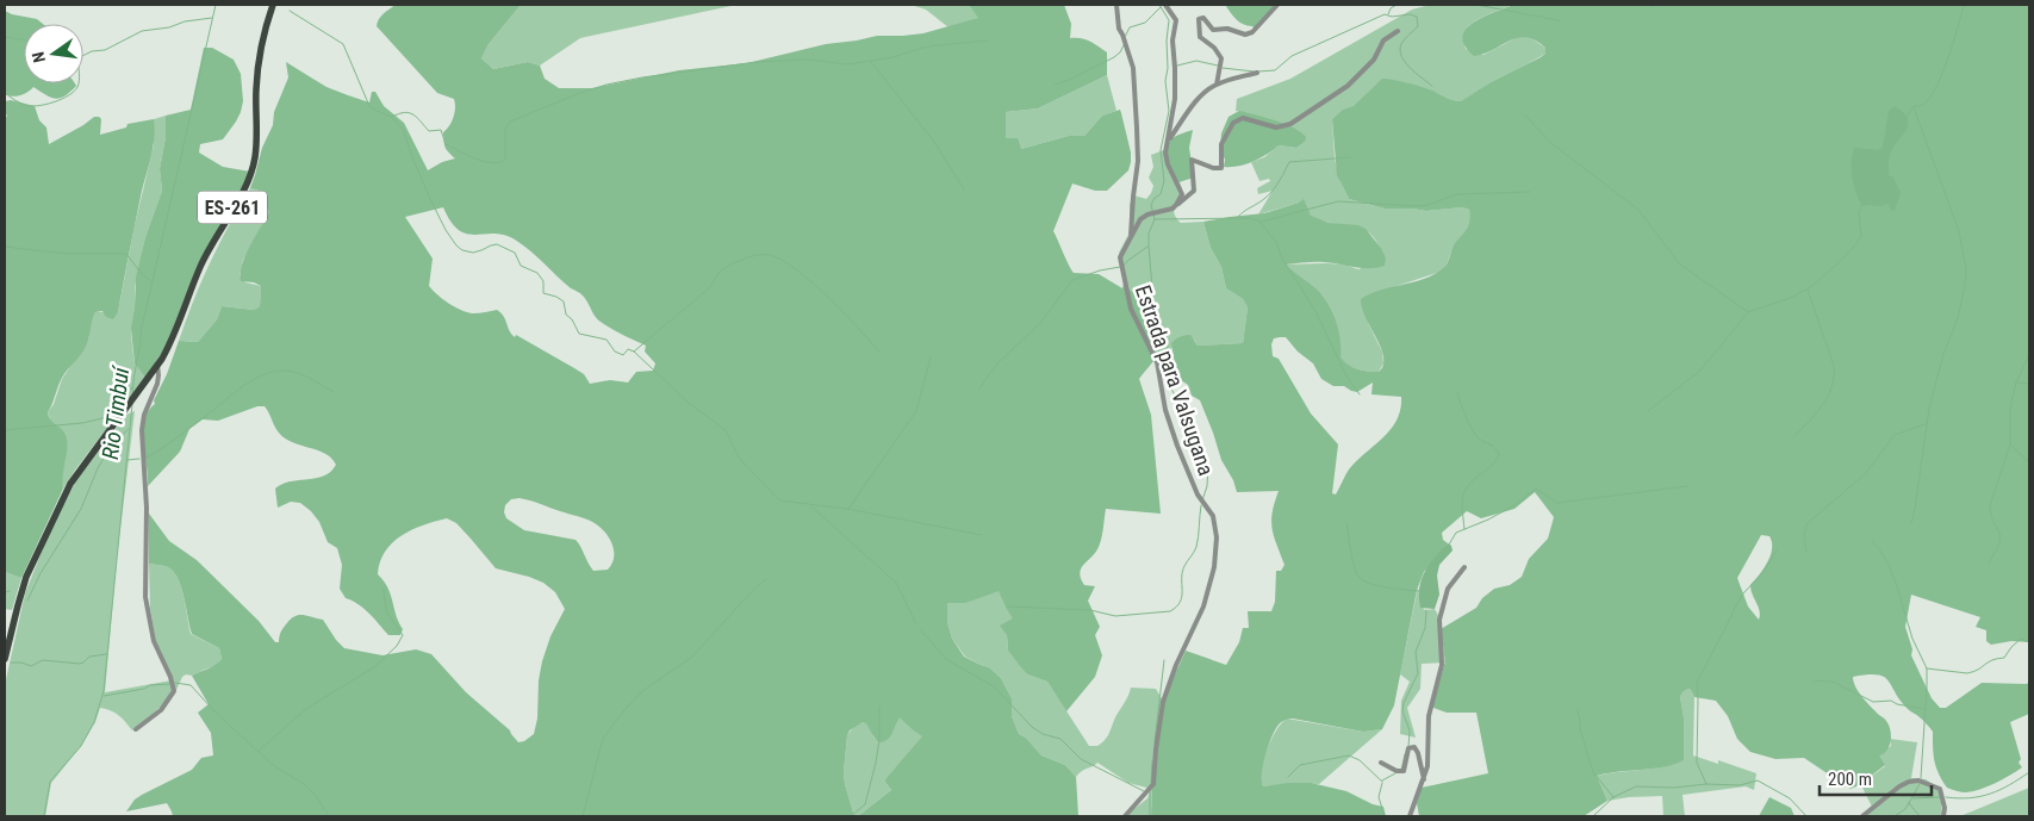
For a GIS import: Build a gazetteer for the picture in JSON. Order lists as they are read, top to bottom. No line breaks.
{"streets":{"main road":["ES-261"],"street":["Estrada para Valsugana"]},"water":["Rio Timbuí"],"scale_bar":"200 m","north":"left"}
